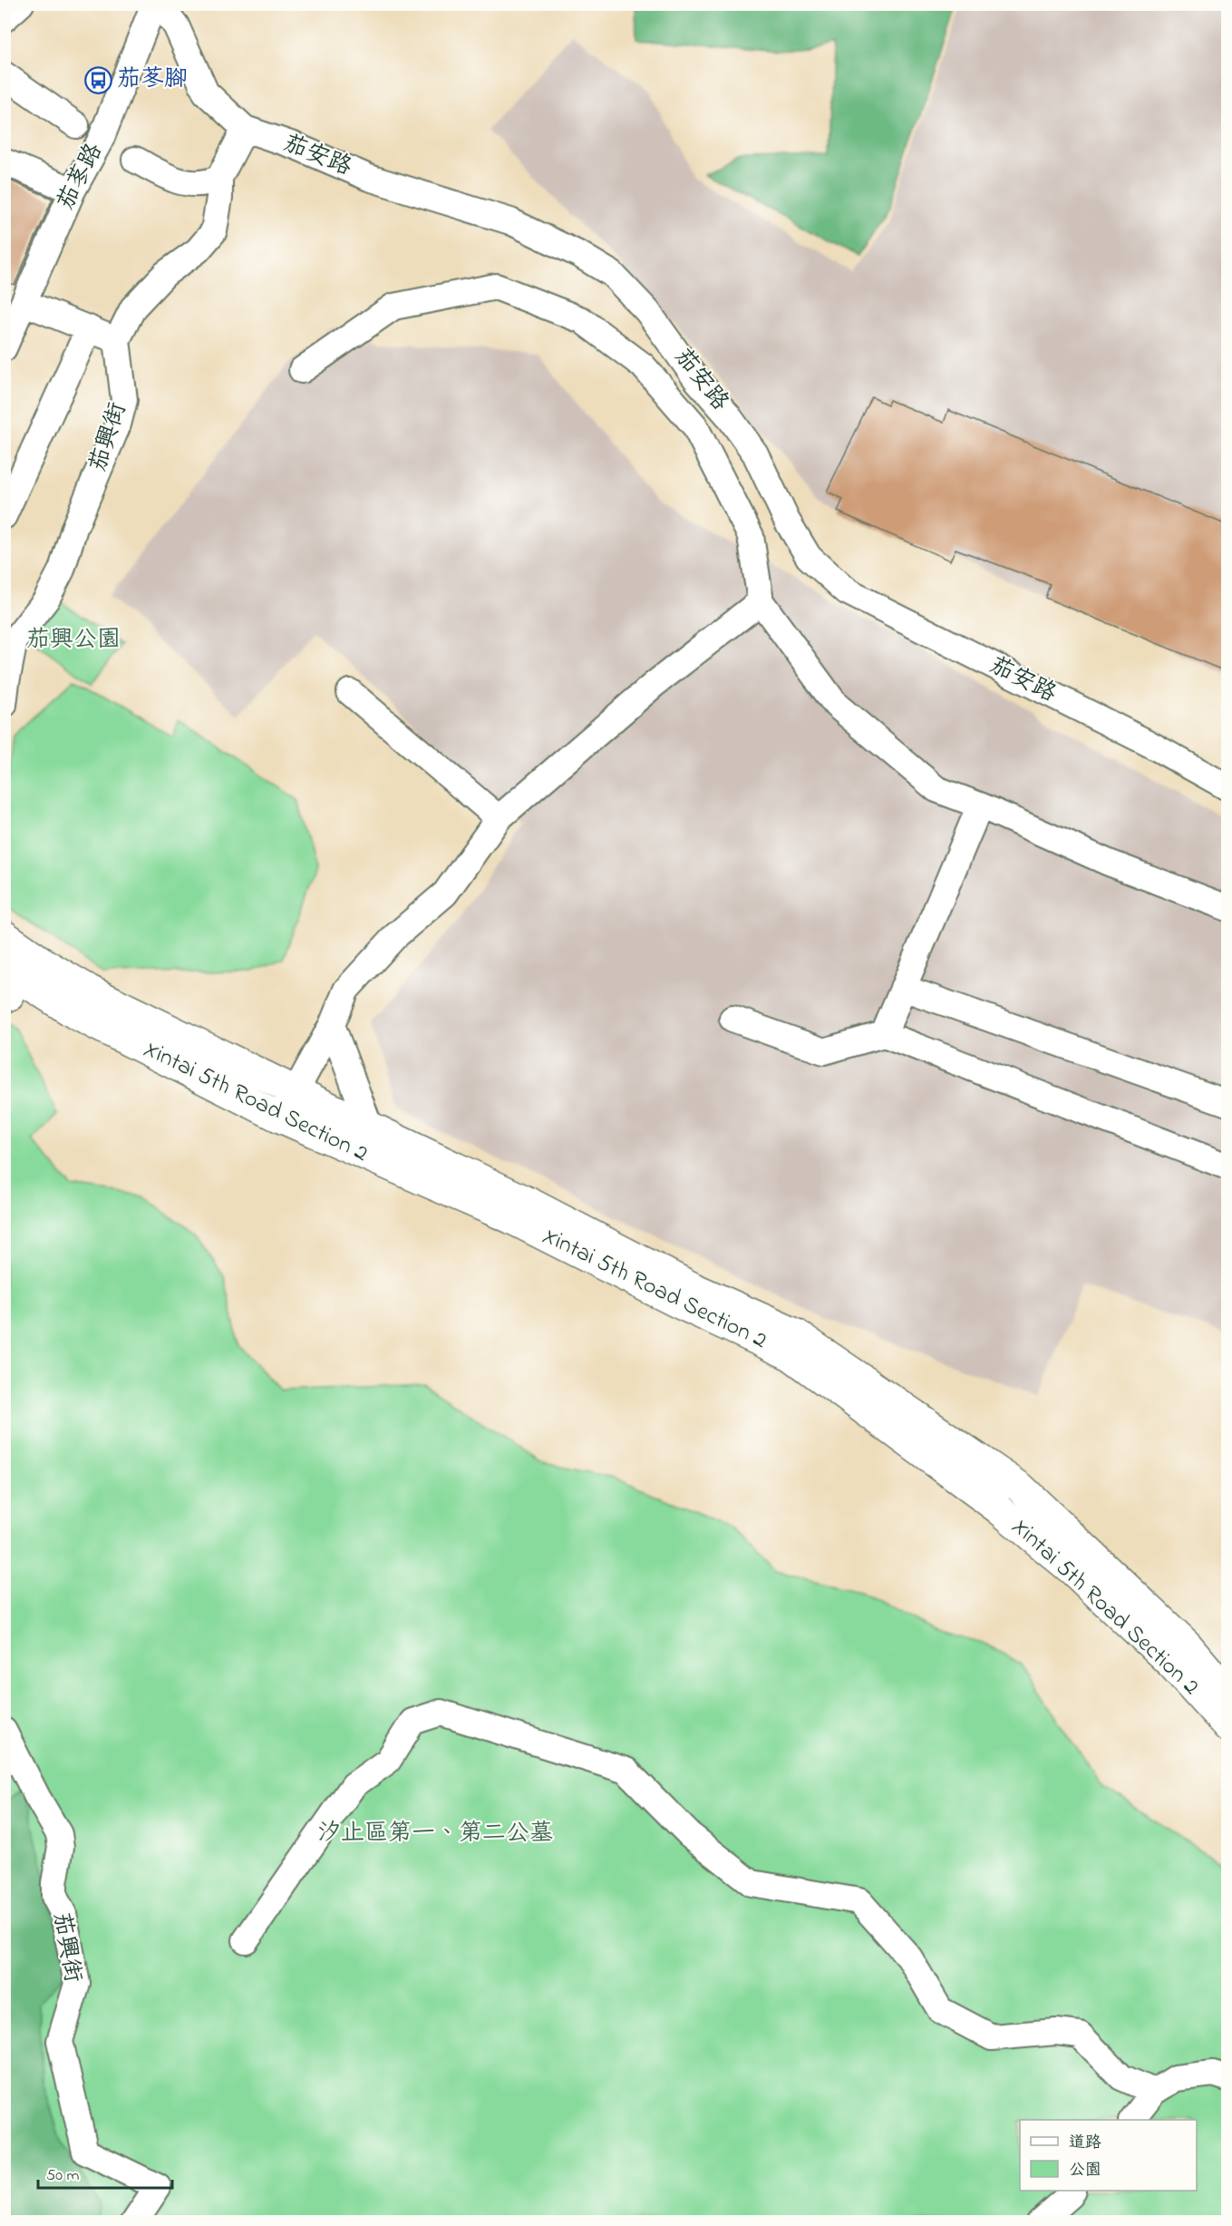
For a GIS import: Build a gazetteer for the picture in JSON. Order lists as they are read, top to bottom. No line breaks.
{"streets":{"main road":["Xintai 5th Road Section 2"],"street":["茄安路","茄苳路","茄興街"]},"parks":["茄興公園","汐止區第一、第二公墓"],"places":{"bus stop":["茄苳腳"]},"legend":["道路","公園"],"scale_bar":"50 m"}
